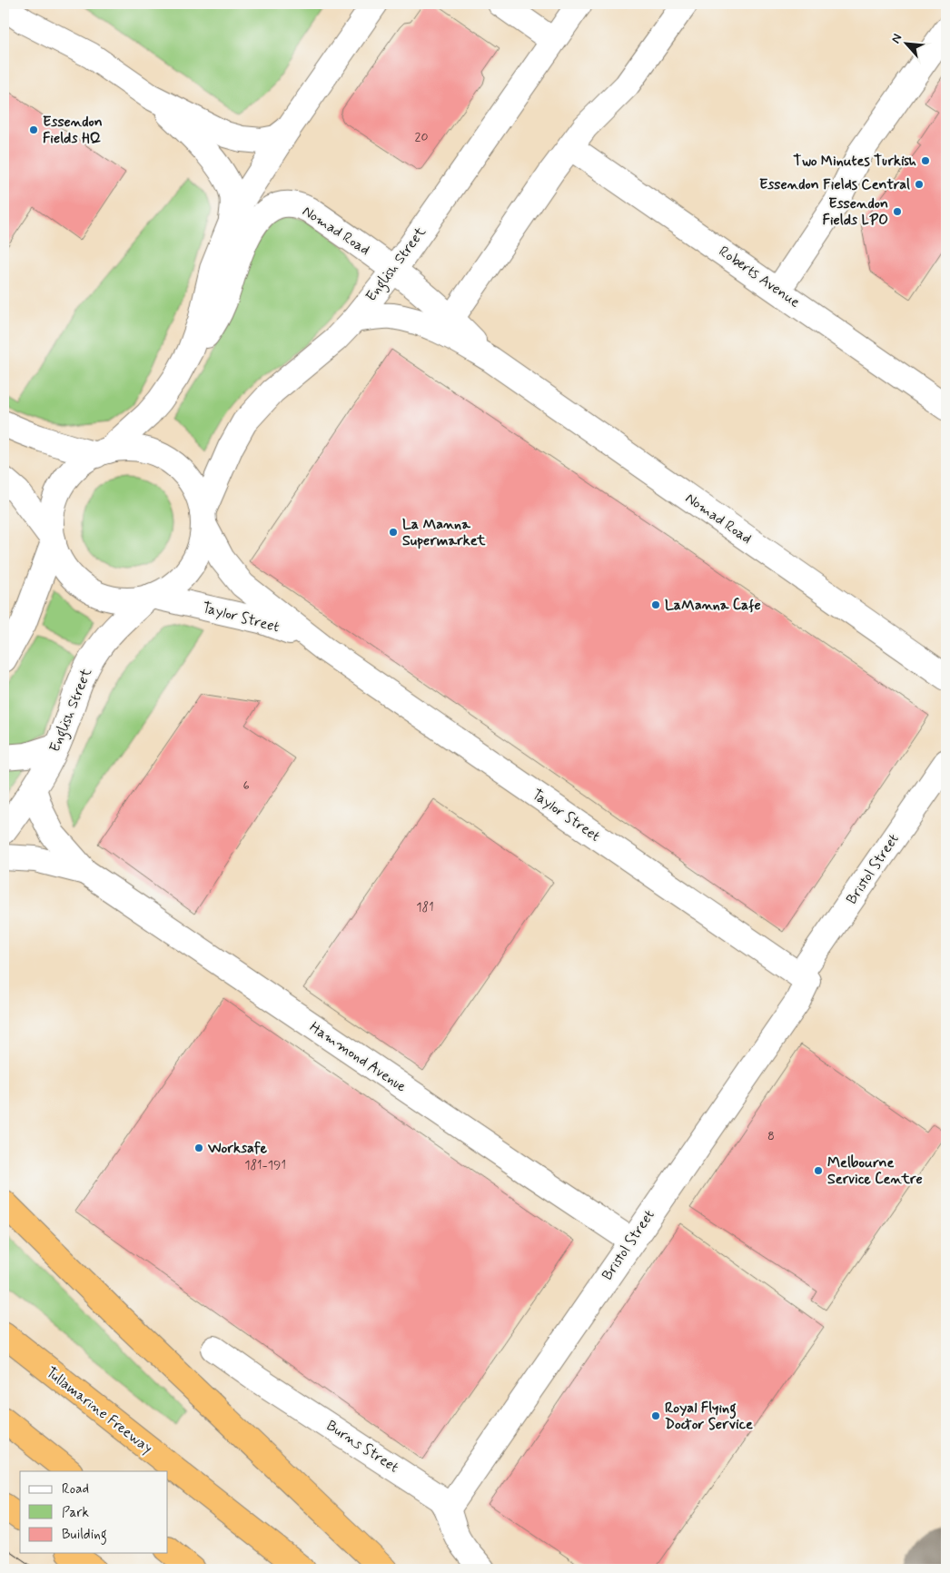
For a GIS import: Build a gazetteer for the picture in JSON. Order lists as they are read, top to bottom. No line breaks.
{"streets":{"highway":["Tullamarine Freeway"],"street":["Nomad Road","English Street","Roberts Avenue","Taylor Street","Bristol Street","Hammond Avenue","Burns Street"]},"crossings":[["Nomad Road","English Street"],["English Street","Taylor Street"],["English Street","Hammond Avenue"],["Taylor Street","Bristol Street"],["Bristol Street","Hammond Avenue"],["Bristol Street","Burns Street"]],"places":["Essendon Fields HQ","Two Minutes Turkish","Essendon Fields Central","Essendon Fields LPO","La Manna Supermarket","LaManna Cafe","Worksafe","Melbourne Service Centre","Royal Flying Doctor Service"],"house_numbers":["20","6","181","8","181-191"],"legend":["Road","Park","Building"],"north":"top left"}
